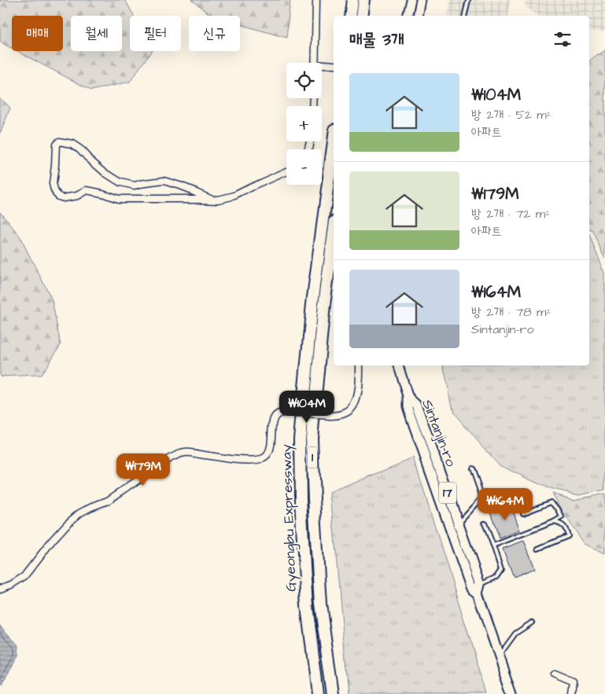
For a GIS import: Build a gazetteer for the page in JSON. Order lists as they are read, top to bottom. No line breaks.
{"streets":{"highway":["1","Gyeongbu Expressway"],"main road":["Sintanjin-ro","17"]},"page":{"chip":["매매","월세","필터","신규"],"heading":"매물 3개","map_buttons":["+","−"],"list":[{"name":"₩104M","note":"방 2개 · 52 m² · 아파트"},{"name":"₩179M","note":"방 2개 · 72 m² · 아파트"},{"name":"₩164M","note":"방 2개 · 78 m² · Sintanjin-ro"}],"price":["₩104M","₩179M","₩164M"]}}
